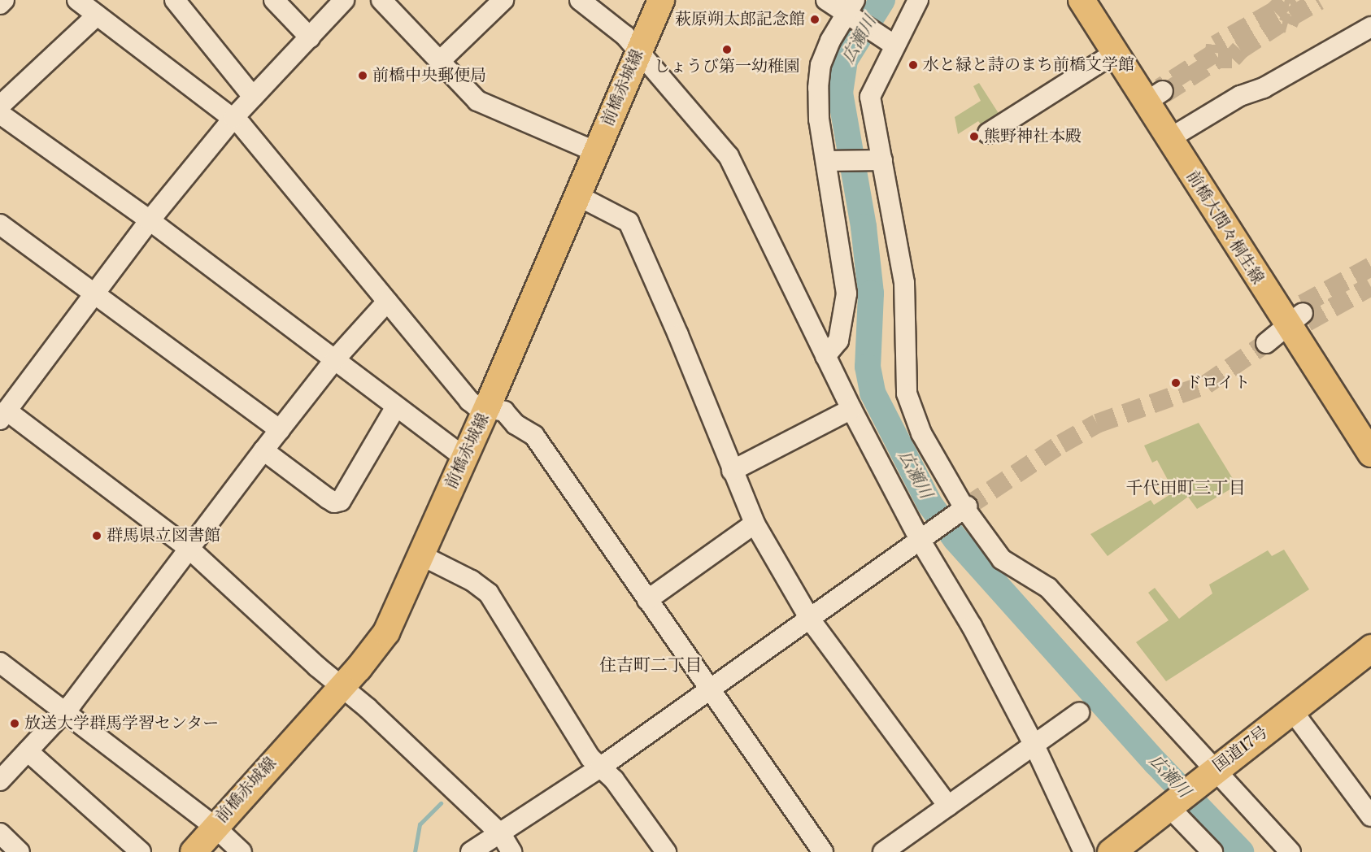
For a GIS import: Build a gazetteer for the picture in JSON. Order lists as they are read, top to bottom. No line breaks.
{"streets":{"highway":["国道17号"],"main road":["前橋赤城線","前橋大間々桐生線"]},"districts":["千代田町三丁目","住吉町二丁目"],"water":["広瀬川"],"places":["萩原朔太郎記念館","しょうび第一幼稚園","水と緑と詩のまち前橋文学館","前橋中央郵便局","熊野神社本殿","ドロイト","群馬県立図書館","放送大学群馬学習センター"]}
